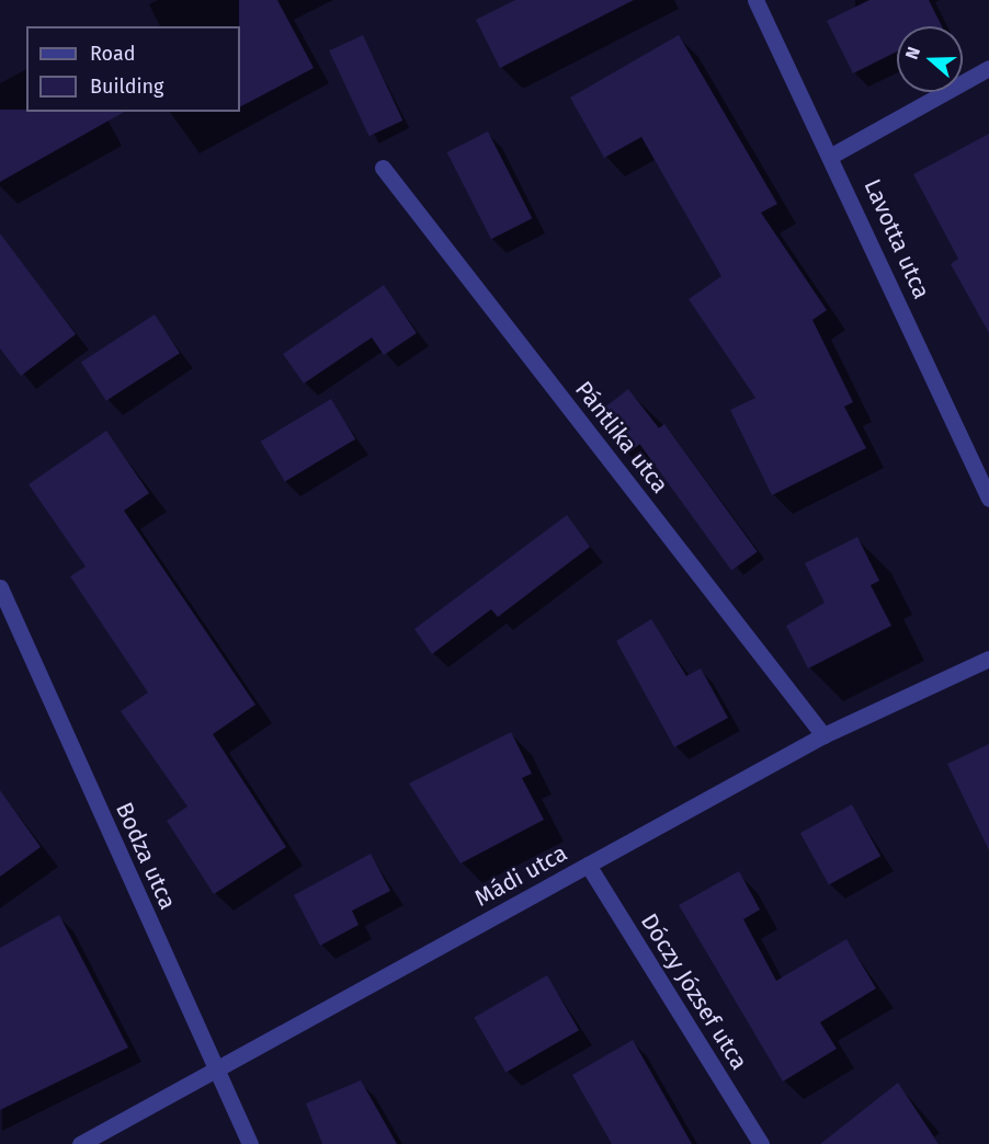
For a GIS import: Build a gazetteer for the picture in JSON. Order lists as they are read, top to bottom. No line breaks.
{"streets":{"street":["Lavotta utca","Pántlika utca","Bodza utca","Mádi utca","Dóczy József utca"]},"crossings":[["Pántlika utca","Mádi utca"],["Bodza utca","Mádi utca"],["Mádi utca","Dóczy József utca"]],"legend":["Road","Building"],"north":"left"}
